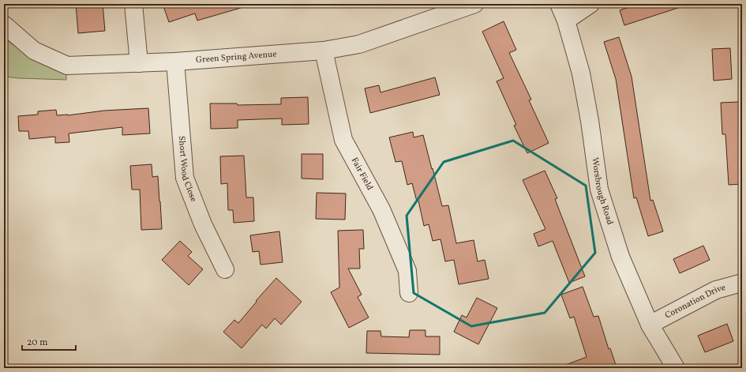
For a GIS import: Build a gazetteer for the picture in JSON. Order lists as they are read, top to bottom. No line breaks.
{"streets":{"street":["Green Spring Avenue","Short Wood Close","Fair Field","Worsbrough Road","Coronation Drive"]},"crossings":[["Green Spring Avenue","Short Wood Close"],["Green Spring Avenue","Fair Field"],["Worsbrough Road","Coronation Drive"]],"scale_bar":"20 m"}
